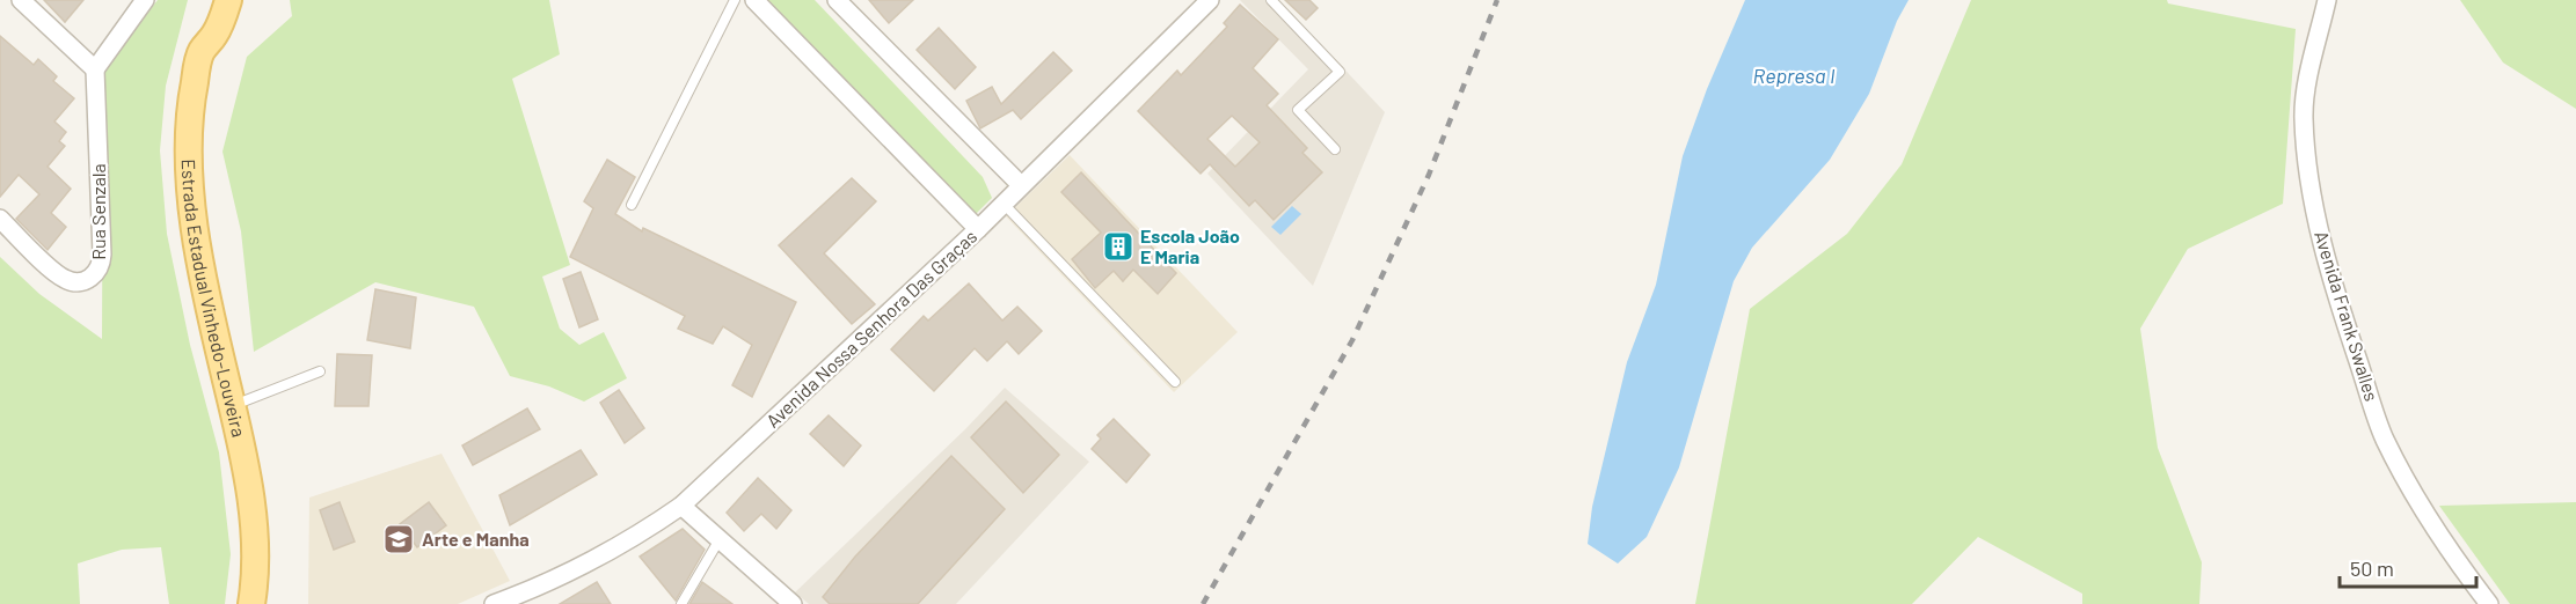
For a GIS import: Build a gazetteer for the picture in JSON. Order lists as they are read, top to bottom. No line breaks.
{"streets":{"main road":["Estrada Estadual Vinhedo-Louveira"],"street":["Rua Senzala","Avenida Frank Swalles","Avenida Nossa Senhora Das Graças"]},"water":["Represa I"],"places":{"building":["Escola João E Maria"],"school or university":["Arte e Manha"]},"scale_bar":"50 m"}
